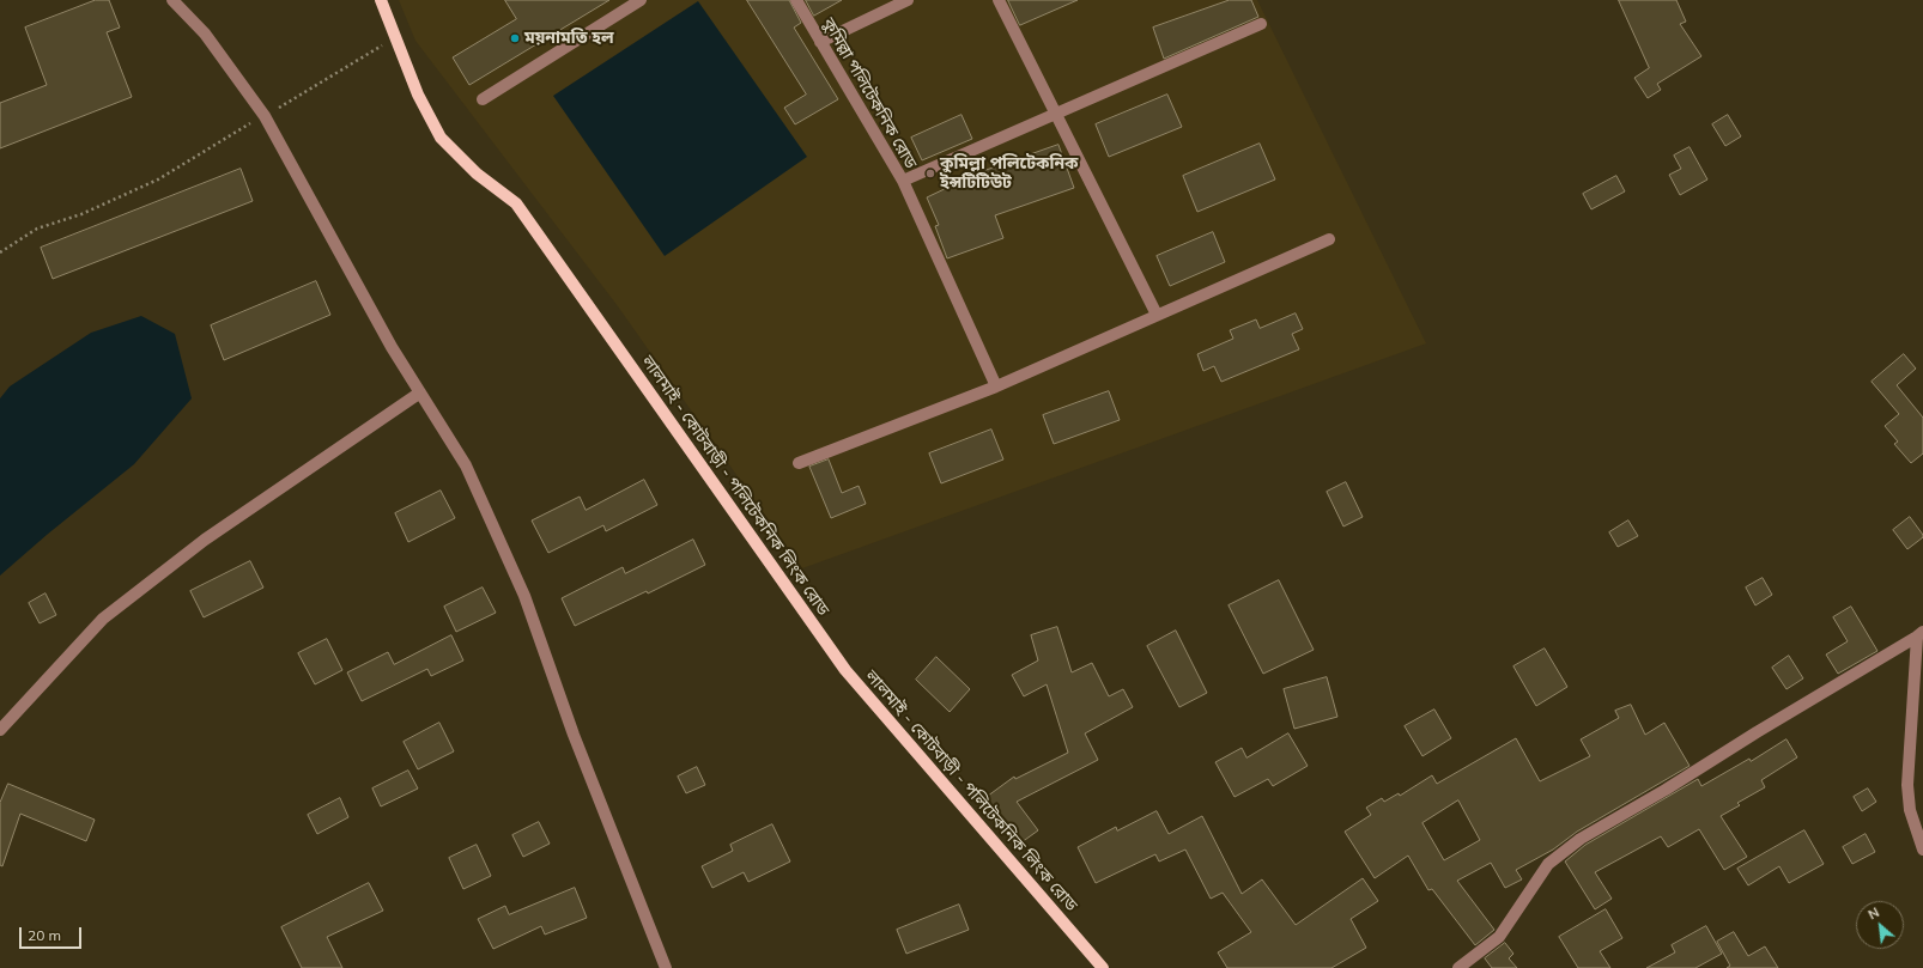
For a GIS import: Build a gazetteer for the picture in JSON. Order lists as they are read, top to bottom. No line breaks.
{"streets":{"main road":["লালমাই - কোটবাড়ী - পলিটেকনিক লিংক রোড"],"street":["কুমিল্লা পলিটেকনিক রোড"]},"places":["ময়নামতি হল","কুমিল্লা পলিটেকনিক ইন্সটিটিউট"],"scale_bar":"20 m","north":"top left"}
